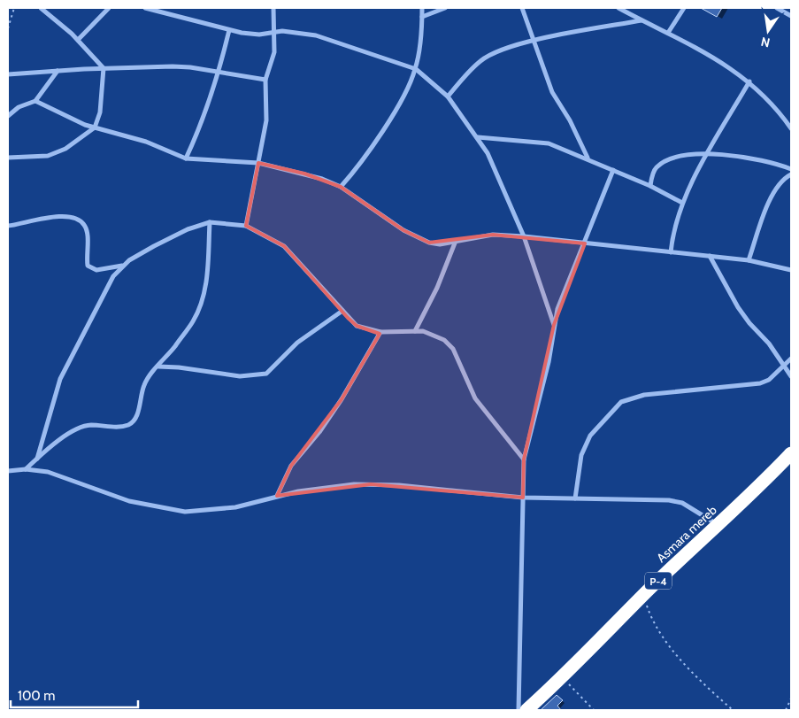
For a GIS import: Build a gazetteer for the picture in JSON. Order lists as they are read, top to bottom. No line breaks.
{"streets":{"highway":["Asmara mereb","P-4"]},"scale_bar":"100 m","north":"bottom"}
